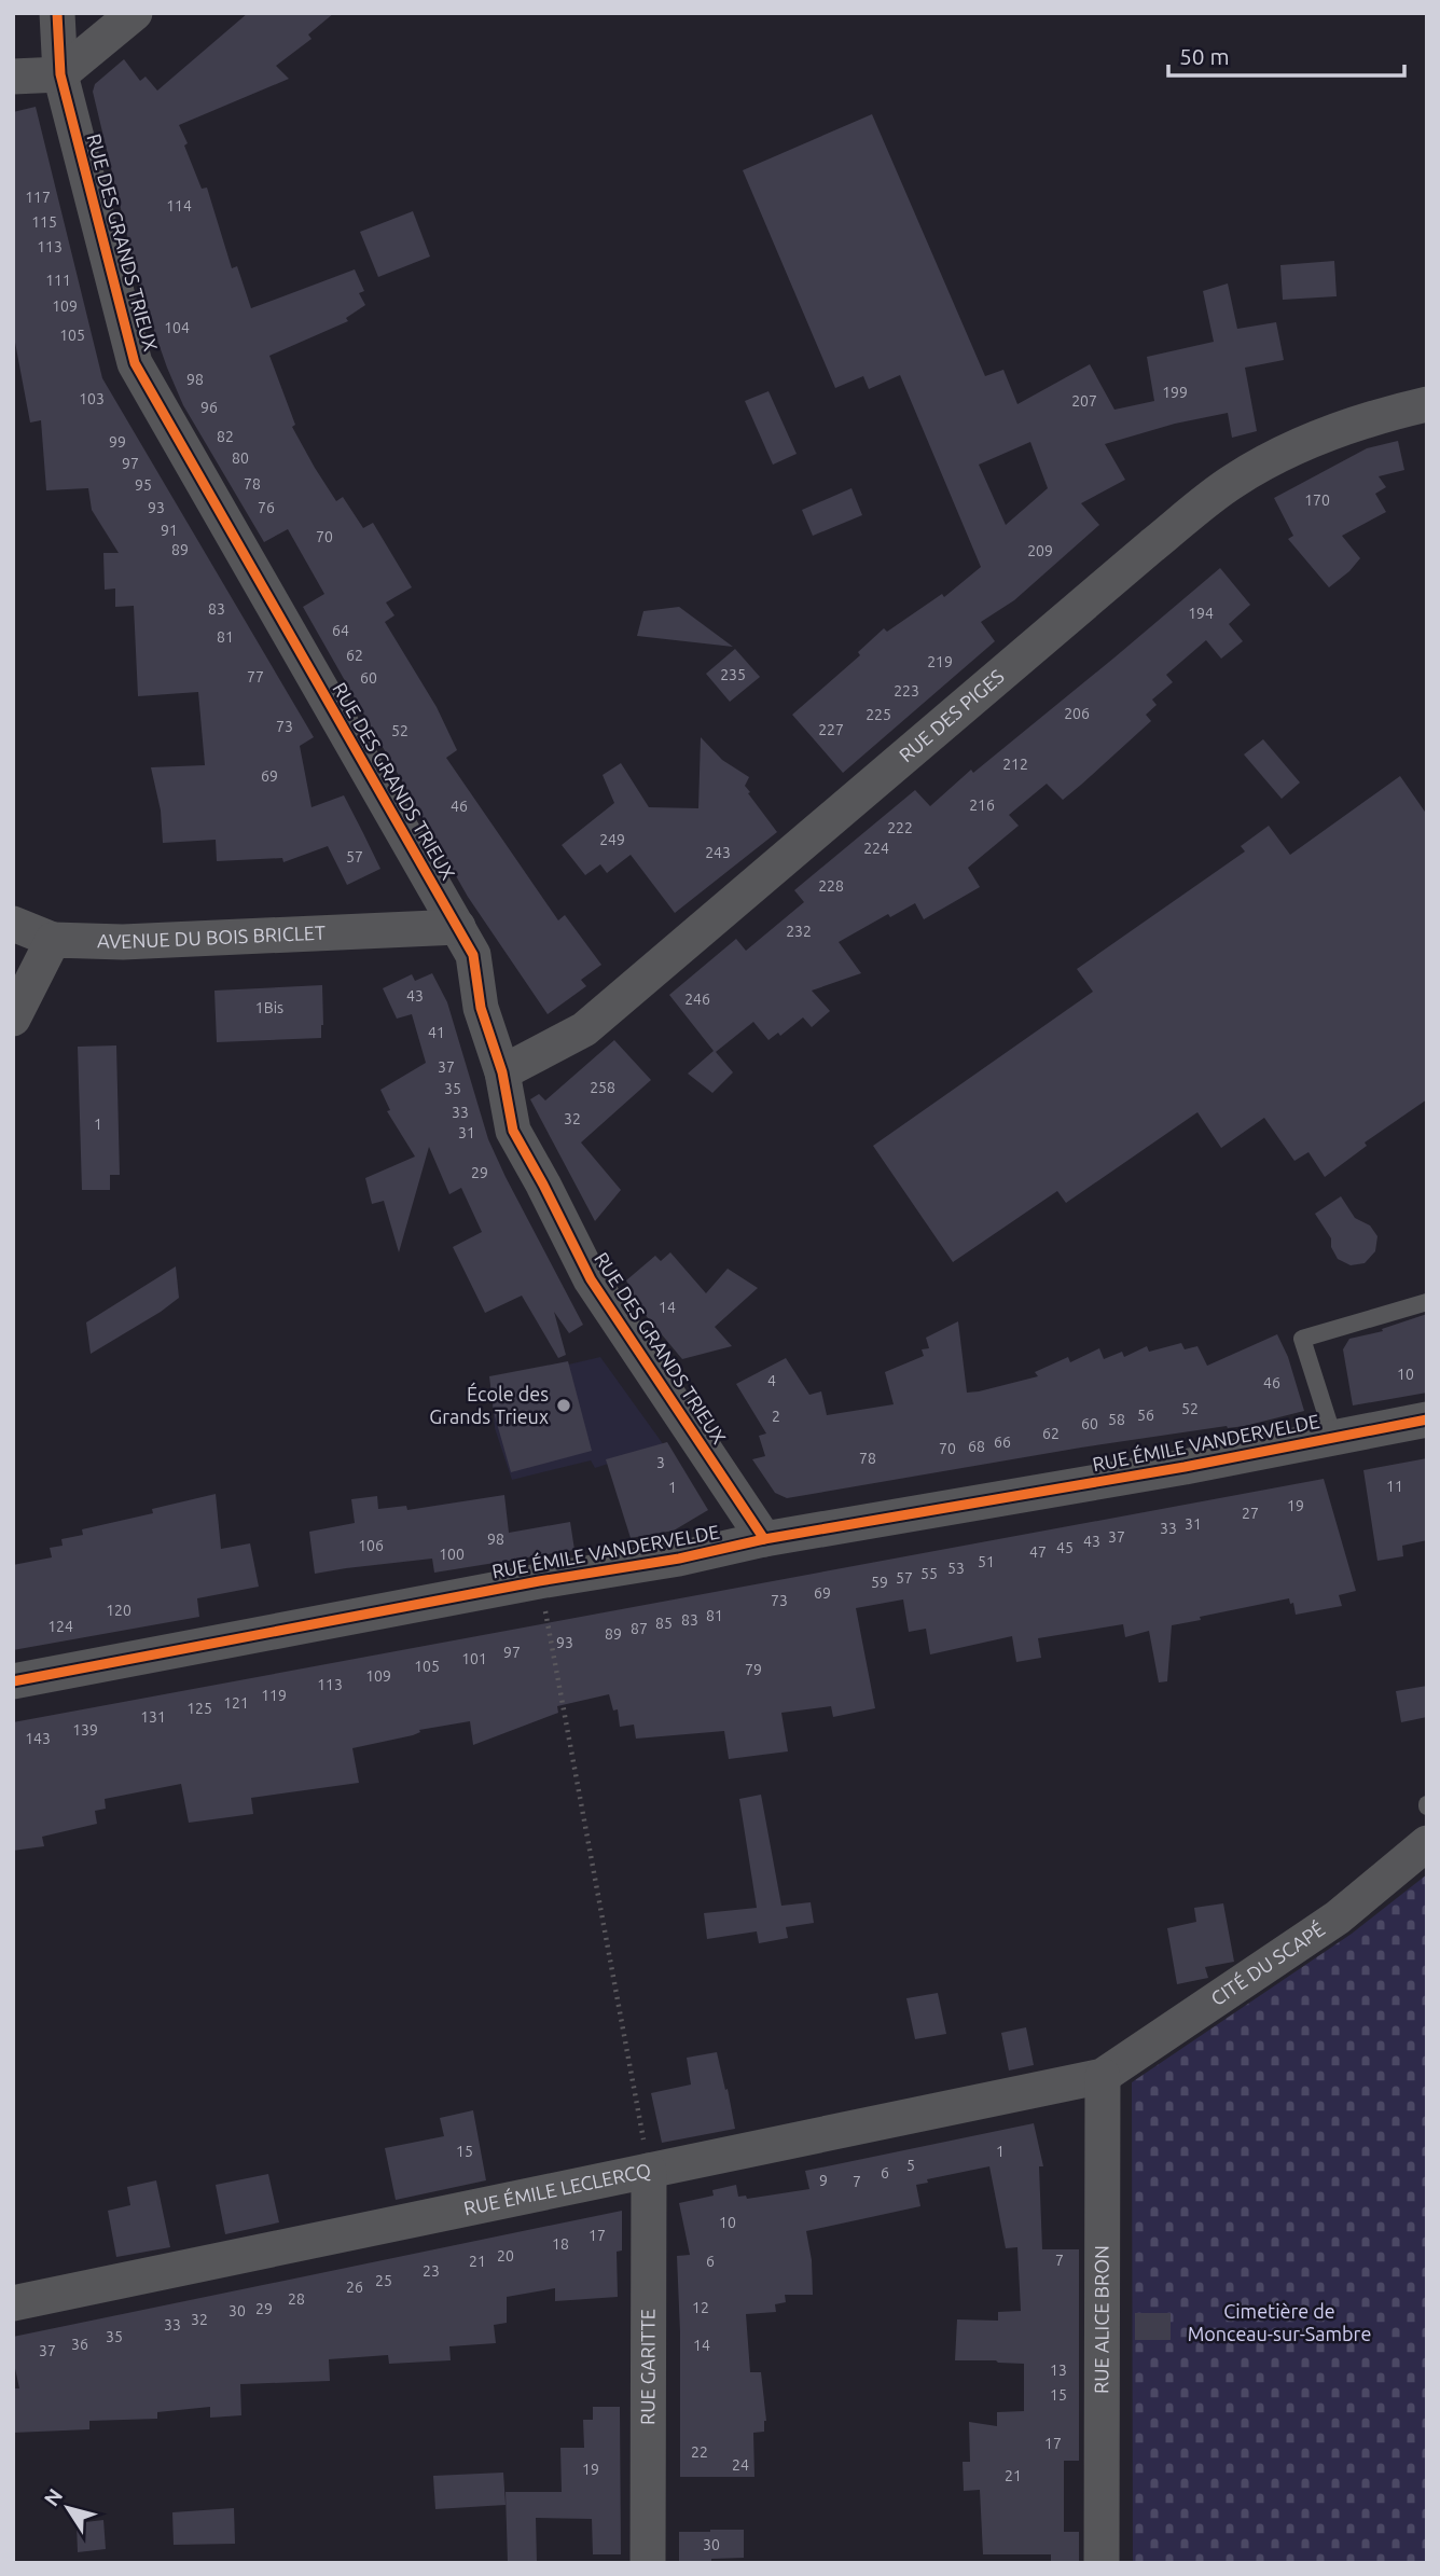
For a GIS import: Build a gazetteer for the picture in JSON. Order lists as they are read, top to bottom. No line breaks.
{"streets":{"street":["RUE DES GRANDS TRIEUX","RUE DES PIGES","AVENUE DU BOIS BRICLET","RUE ÉMILE VANDERVELDE","CITÉ DU SCAPÉ","RUE ÉMILE LECLERCQ","RUE ALICE BRON","RUE GARITTE"]},"crossings":[["RUE DES GRANDS TRIEUX","RUE DES PIGES"],["RUE DES GRANDS TRIEUX","AVENUE DU BOIS BRICLET"],["RUE DES GRANDS TRIEUX","RUE ÉMILE VANDERVELDE"],["CITÉ DU SCAPÉ","RUE ÉMILE LECLERCQ"],["CITÉ DU SCAPÉ","RUE ALICE BRON"],["RUE ÉMILE LECLERCQ","RUE ALICE BRON"],["RUE ÉMILE LECLERCQ","RUE GARITTE"]],"parks":["Cimetière de Monceau-sur-Sambre"],"places":["École des Grands Trieux"],"house_numbers":["117","114","115","113","111","109","104","105","98","199","103","207","96","82","99","80","97","78","95","170","93","76","91","70","89","209","83","194","64","81","62","219","235","77","60","223","206","225","73","227","52","212","69","216","46","222","249","224","243","57","228","232","43","246","1Bis","41","37","258","35","33","32","1","31","29","14","10","4","46","52","56","2","58","60","62","66","68","70","78","3","11","1","19","27","31","33","37","98","43","106","45","47","100","51","53","55","57","59","69","73","120","81","83","85","124","87","89","93","97","101","105","79","109","113","119","121","125","131","139","143","15","1","5","6","9","7","10","17","18","20","7","21","6","23","25","26","28","12","29","30","32","33","35","36","14","37","13","15","17","22","24","19","21","30"],"scale_bar":"50 m","north":"top left"}
